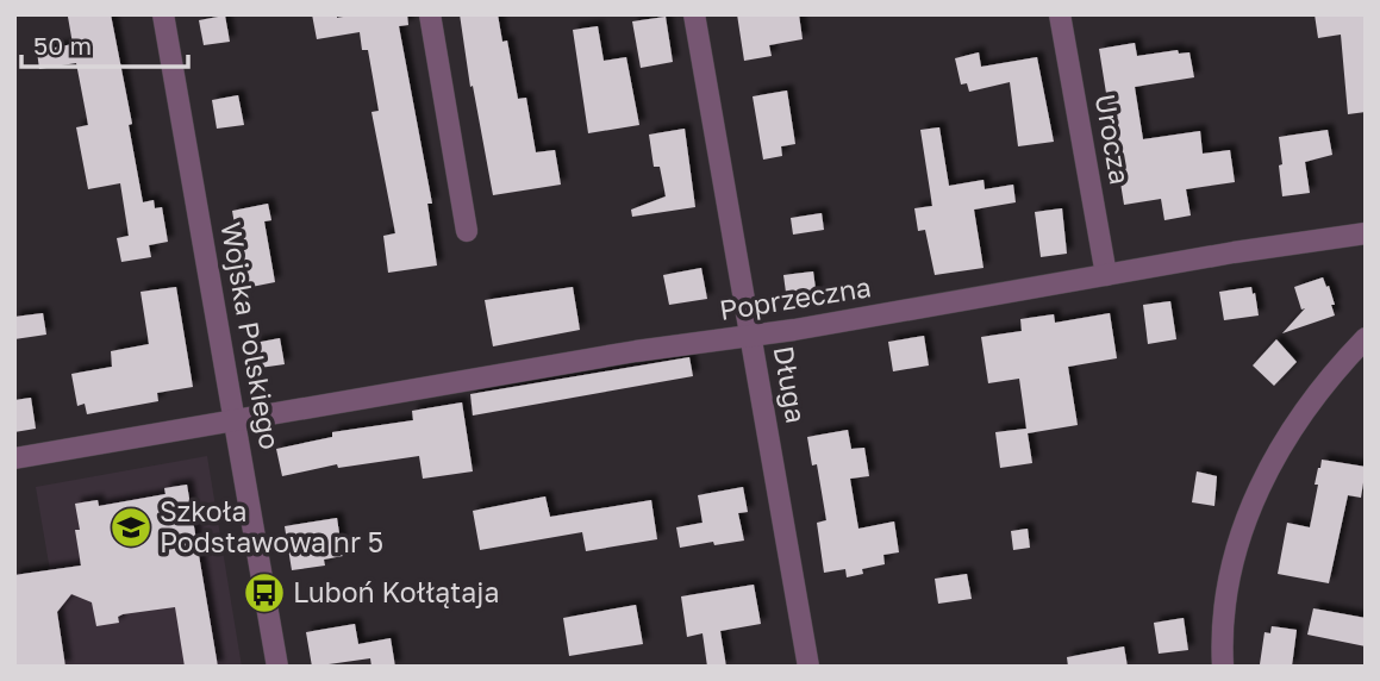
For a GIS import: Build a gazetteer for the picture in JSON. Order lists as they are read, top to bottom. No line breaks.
{"streets":{"street":["Urocza","Poprzeczna","Wojska Polskiego","Długa"]},"crossings":[["Urocza","Poprzeczna"],["Poprzeczna","Wojska Polskiego"],["Poprzeczna","Długa"]],"places":{"school or university":["Szkoła Podstawowa nr 5"],"bus stop":["Luboń Kołłątaja"]},"scale_bar":"50 m"}
